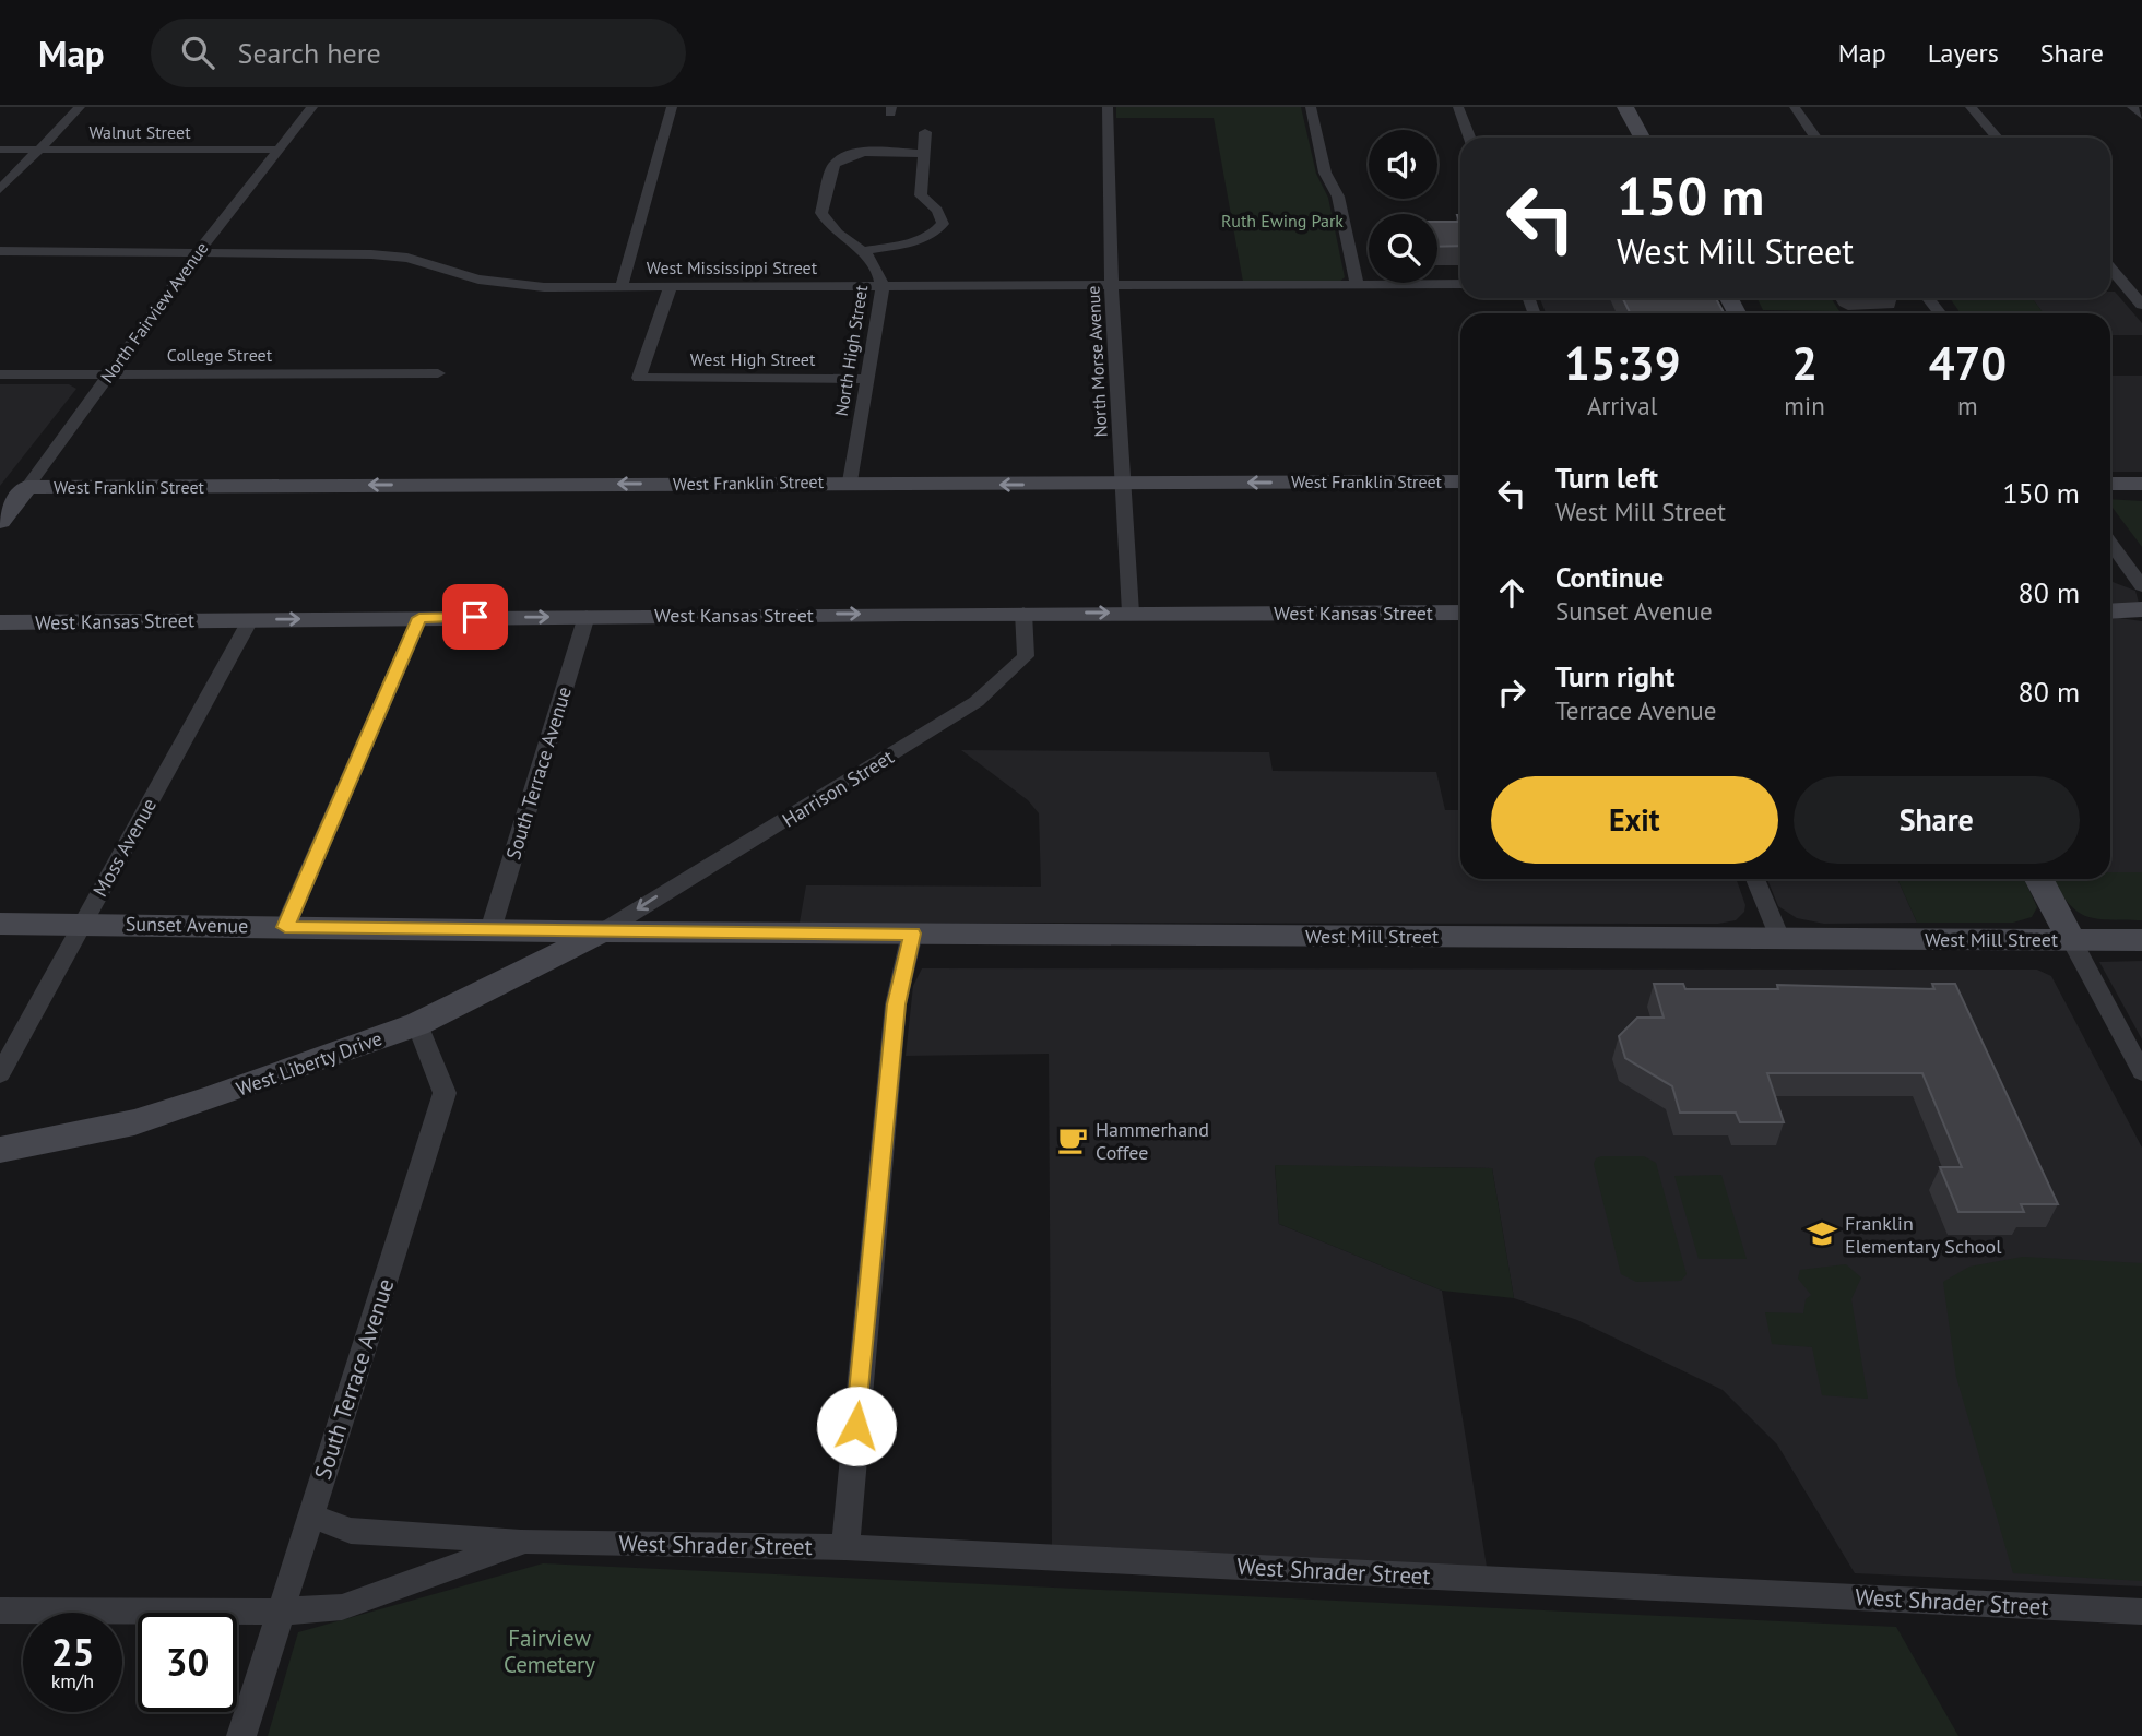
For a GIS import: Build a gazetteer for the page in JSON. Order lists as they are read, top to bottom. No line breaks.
{"streets":{"street":["Walnut Street","West Mississippi Street","North Fairview Avenue","North High Street","College Street","West High Street","North Morse Avenue","West Franklin Street","West Kansas Street","South Terrace Avenue","Harrison Street","Moss Avenue","Sunset Avenue","West Mill Street","West Liberty Drive","West Shrader Street"]},"crossings":[["Walnut Street","North Fairview Avenue"],["West Mississippi Street","North Fairview Avenue"],["West Mississippi Street","North High Street"],["West Mississippi Street","West High Street"],["West Mississippi Street","North Morse Avenue"],["North Fairview Avenue","College Street"],["North Fairview Avenue","West Franklin Street"],["North High Street","West High Street"],["North High Street","West Franklin Street"],["North Morse Avenue","West Franklin Street"],["North Morse Avenue","West Kansas Street"],["West Kansas Street","South Terrace Avenue"],["West Kansas Street","Harrison Street"],["West Kansas Street","Moss Avenue"],["South Terrace Avenue","Sunset Avenue"],["South Terrace Avenue","West Liberty Drive"],["South Terrace Avenue","West Shrader Street"],["Harrison Street","Sunset Avenue"],["Harrison Street","West Mill Street"],["Harrison Street","West Liberty Drive"],["Moss Avenue","Sunset Avenue"],["Sunset Avenue","West Mill Street"],["Sunset Avenue","West Liberty Drive"],["West Mill Street","West Liberty Drive"]],"one_way":["West Franklin Street","West Kansas Street","Harrison Street"],"parks":["Ruth Ewing Park","Fairview Cemetery"],"places":{"cafe":["Hammerhand Coffee"],"school or university":["Franklin Elementary School"]},"page":{"header":"Map","search":"Search here","nav":["Map","Layers","Share"],"turn":["150 m","West Mill Street"],"eta":["15:39","Arrival","2","min","470","m"],"list":[{"name":"Turn left","note":"West Mill Street","value":"150 m"},{"name":"Continue","note":"Sunset Avenue","value":"80 m"},{"name":"Turn right","note":"Terrace Avenue","value":"80 m"}],"buttons":["Exit","Share"],"speed":"25 km/h","limit":"30"}}
